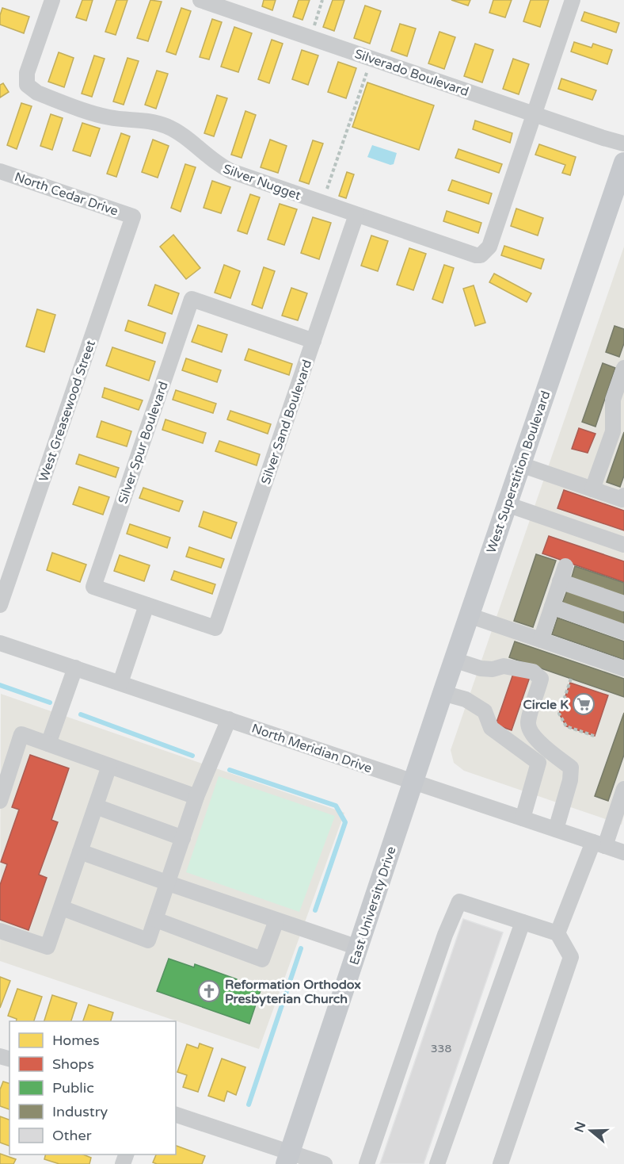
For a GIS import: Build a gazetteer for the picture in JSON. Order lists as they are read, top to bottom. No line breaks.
{"streets":{"main road":["West Superstition Boulevard","East University Drive"],"street":["Silverado Boulevard","Silver Nugget","North Cedar Drive","West Greasewood Street","Silver Sand Boulevard","Silver Spur Boulevard","North Meridian Drive"]},"crossings":[["Silverado Boulevard","Silver Nugget"],["Silver Nugget","Silver Sand Boulevard"],["North Cedar Drive","West Greasewood Street"],["Silver Sand Boulevard","Silver Spur Boulevard"],["West Superstition Boulevard","North Meridian Drive"],["West Superstition Boulevard","East University Drive"],["North Meridian Drive","East University Drive"]],"places":{"supermarket":["Circle K"],"church":["Reformation Orthodox Presbyterian Church"]},"house_numbers":["338"],"legend":["Homes","Shops","Public","Industry","Other"],"north":"left"}
